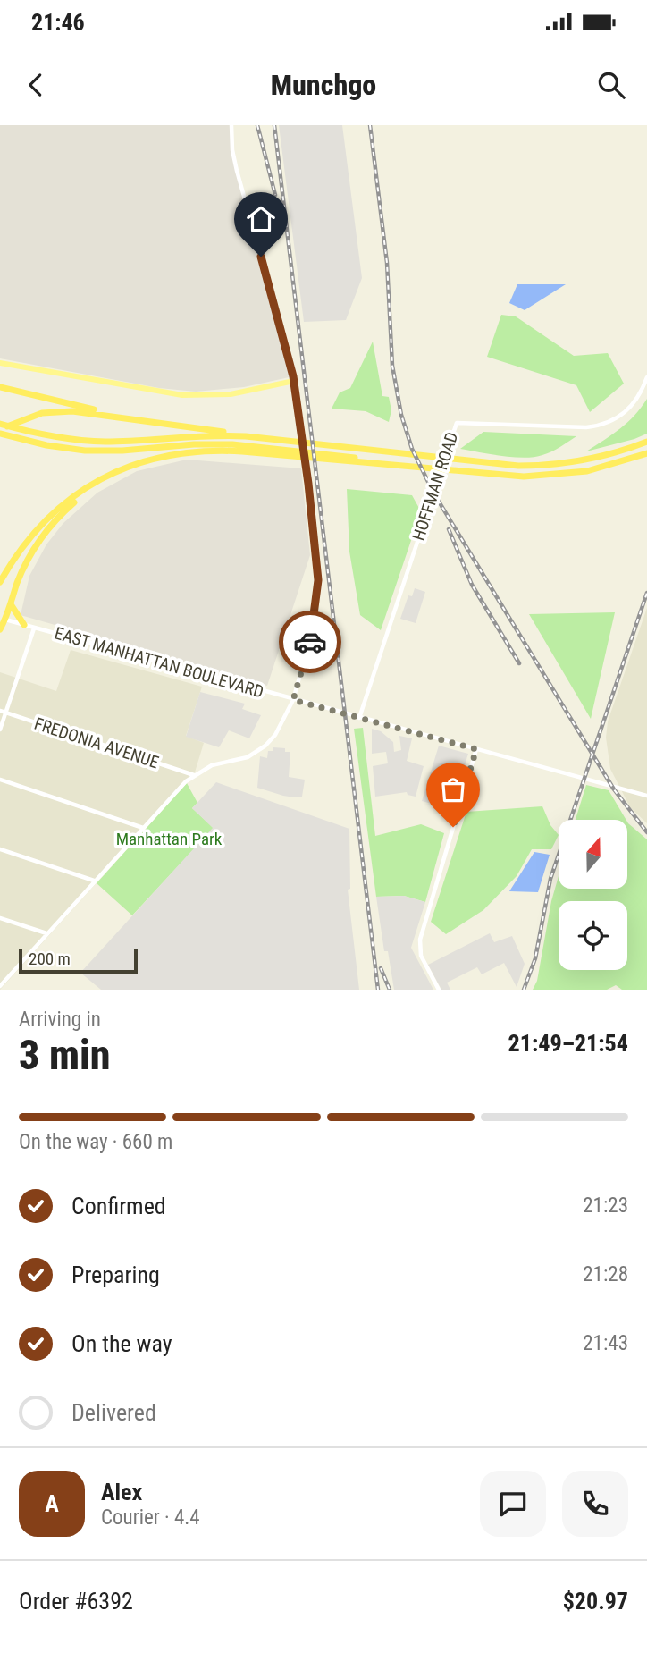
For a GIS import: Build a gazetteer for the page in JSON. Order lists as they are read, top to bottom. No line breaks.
{"streets":{"street":["HOFFMAN ROAD","EAST MANHATTAN BOULEVARD","FREDONIA AVENUE"]},"crossings":[["HOFFMAN ROAD","EAST MANHATTAN BOULEVARD"]],"parks":["Manhattan Park"],"scale_bar":"200 m","north":"top","page":{"status":"21:46","header":"Munchgo","scale":"200 m","heading":["3 min","Arriving in","21:49–21:54"],"panel":["Alex","Courier · 4.4","Order #6392","$20.97"],"bar":"On the way · 660 m","list":[["Confirmed","21:23"],["Preparing","21:28"],["On the way","21:43"],"Delivered"],"round":"A"}}
